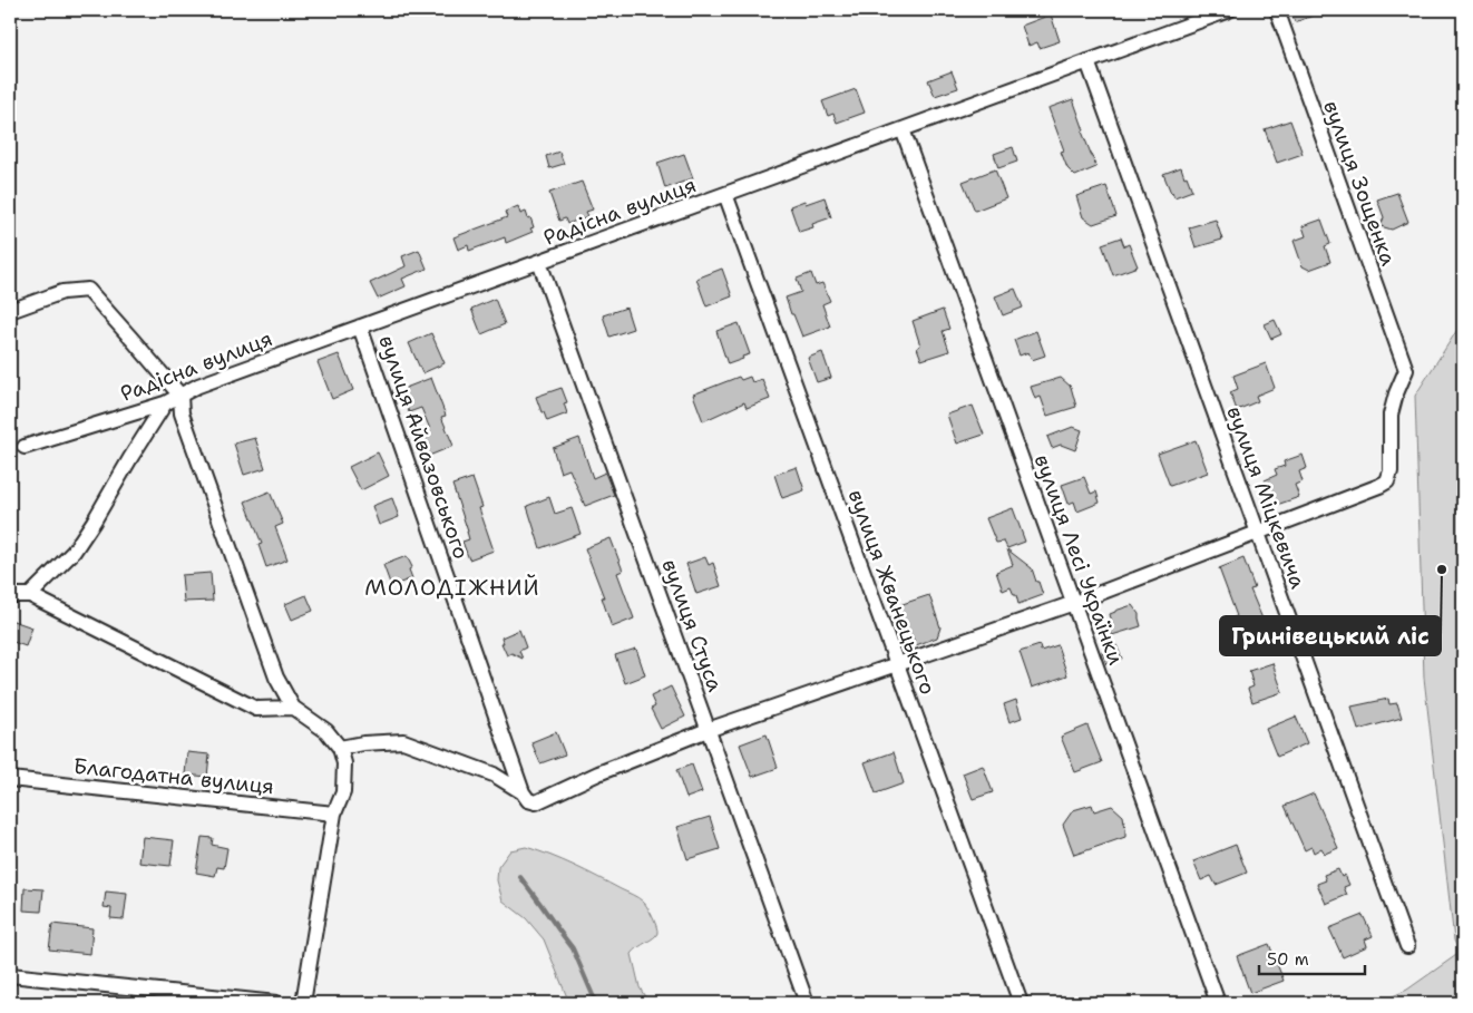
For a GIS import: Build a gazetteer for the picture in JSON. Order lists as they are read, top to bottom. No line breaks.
{"streets":{"street":["вулиця Зощенка","Радісна вулиця","вулиця Айвазовського","вулиця Міцкевича","вулиця Лесі Українки","вулиця Жванецького","вулиця Стуса","Благодатна вулиця"]},"crossings":[["вулиця Зощенка","вулиця Міцкевича"],["Радісна вулиця","вулиця Айвазовського"],["Радісна вулиця","вулиця Міцкевича"],["Радісна вулиця","вулиця Лесі Українки"],["Радісна вулиця","вулиця Жванецького"],["Радісна вулиця","вулиця Стуса"]],"districts":["МОЛОДІЖНИЙ"],"places":["Гринівецький ліс"],"scale_bar":"50 m"}
